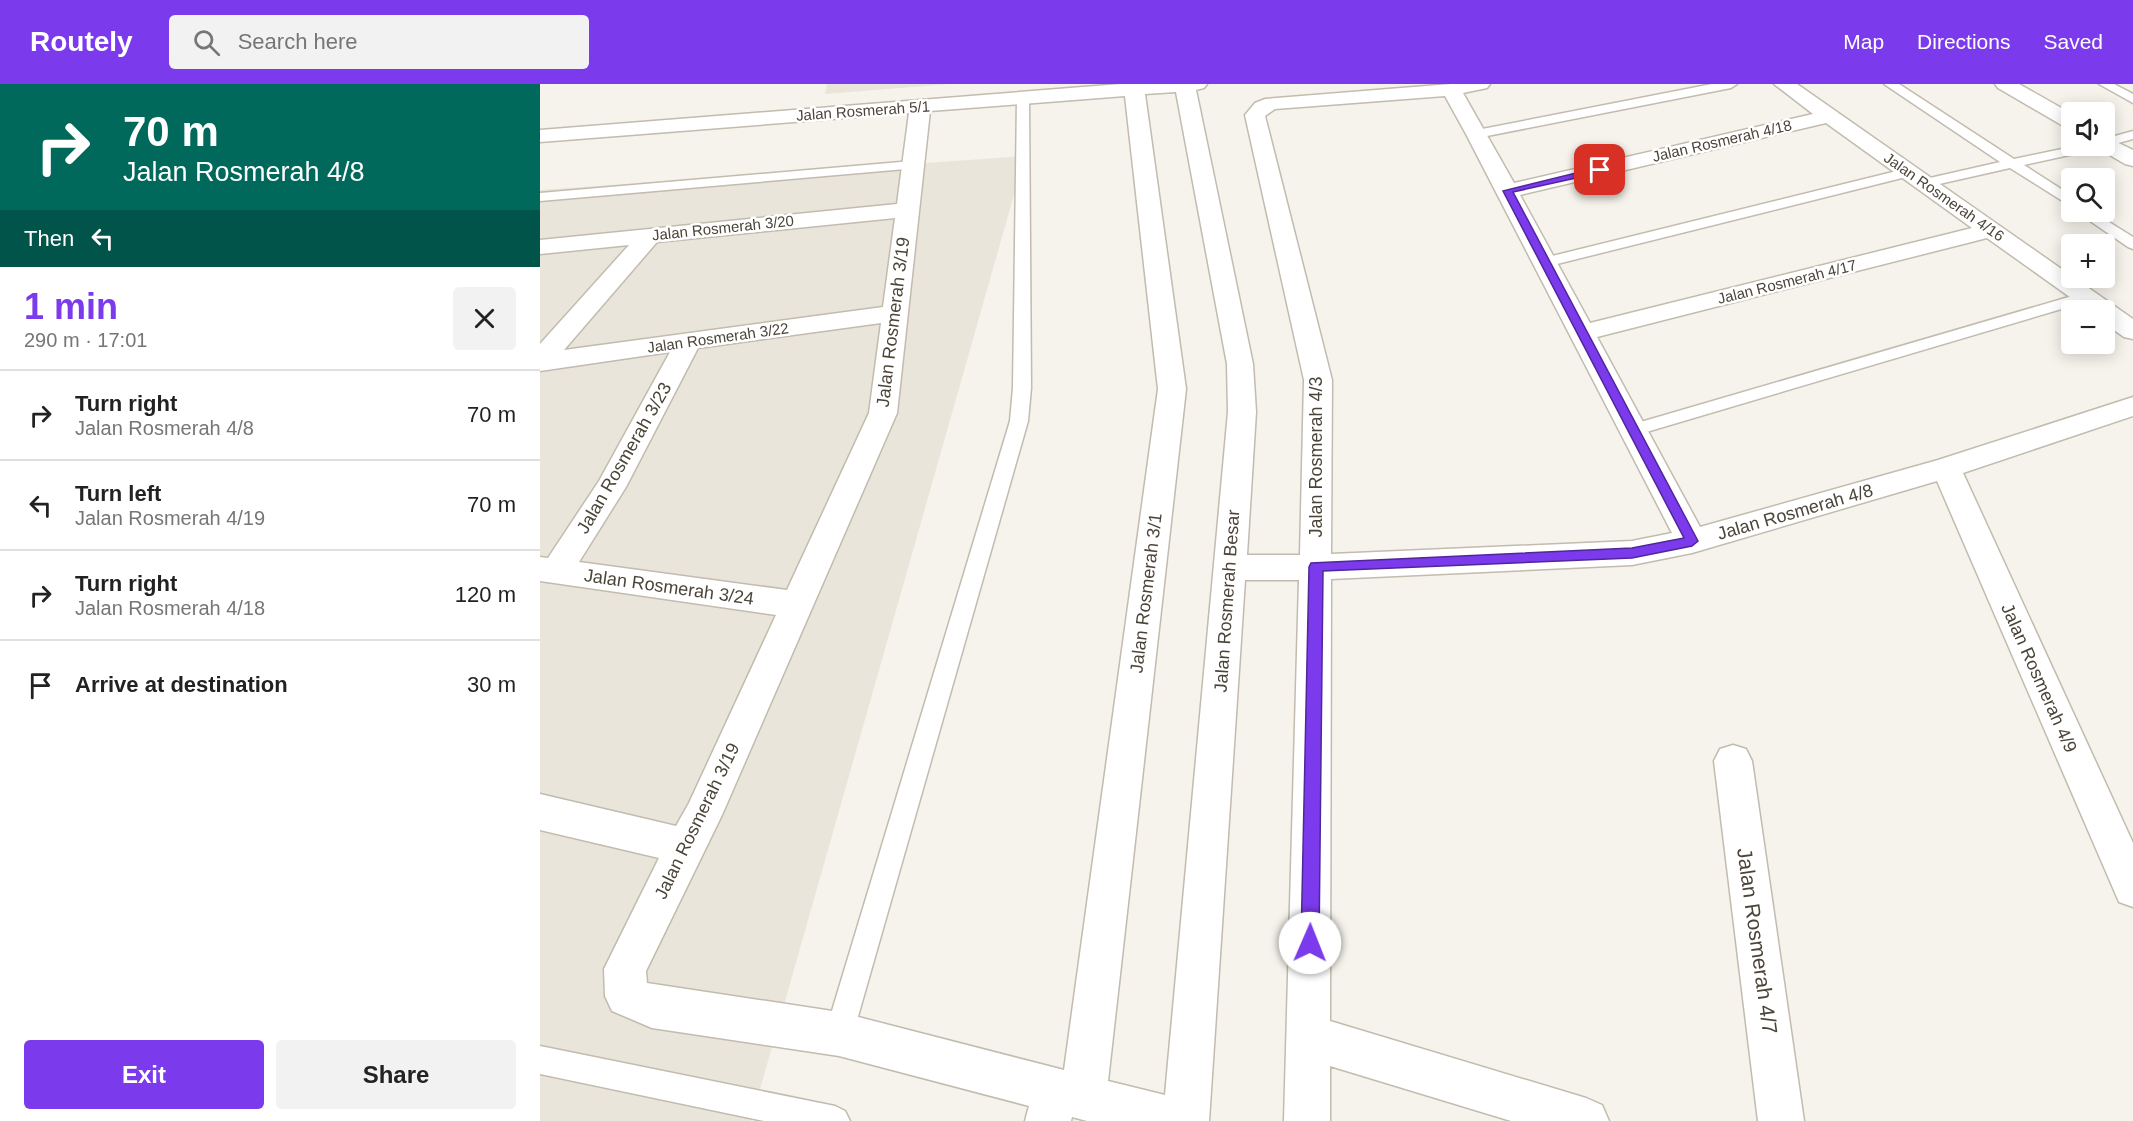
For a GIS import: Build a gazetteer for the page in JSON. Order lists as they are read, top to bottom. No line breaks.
{"streets":{"street":["Jalan Rosmerah 5/1","Jalan Rosmerah 4/18","Jalan Rosmerah 4/16","Jalan Rosmerah 3/20","Jalan Rosmerah 4/17","Jalan Rosmerah 3/19","Jalan Rosmerah 3/22","Jalan Rosmerah 4/3","Jalan Rosmerah 3/23","Jalan Rosmerah 4/8","Jalan Rosmerah 3/24","Jalan Rosmerah 3/1","Jalan Rosmerah Besar","Jalan Rosmerah 4/9","Jalan Rosmerah 4/7"]},"crossings":[["Jalan Rosmerah 5/1","Jalan Rosmerah 3/19"],["Jalan Rosmerah 5/1","Jalan Rosmerah 3/1"],["Jalan Rosmerah 5/1","Jalan Rosmerah Besar"],["Jalan Rosmerah 4/18","Jalan Rosmerah 4/16"],["Jalan Rosmerah 4/16","Jalan Rosmerah 4/17"],["Jalan Rosmerah 3/20","Jalan Rosmerah 3/19"],["Jalan Rosmerah 3/19","Jalan Rosmerah 3/22"],["Jalan Rosmerah 3/19","Jalan Rosmerah 3/24"],["Jalan Rosmerah 3/19","Jalan Rosmerah 3/1"],["Jalan Rosmerah 3/22","Jalan Rosmerah 3/23"],["Jalan Rosmerah 4/3","Jalan Rosmerah 4/8"],["Jalan Rosmerah 3/23","Jalan Rosmerah 3/24"],["Jalan Rosmerah 4/8","Jalan Rosmerah Besar"],["Jalan Rosmerah 4/8","Jalan Rosmerah 4/9"]],"page":{"header":"Routely","search":"Search here","nav":["Map","Directions","Saved"],"turn":["70 m","Jalan Rosmerah 4/8"],"map_buttons":["+","−"],"then":"Then","heading":["1 min","290 m · 17:01"],"list":[{"name":"Turn right","note":"Jalan Rosmerah 4/8","value":"70 m"},{"name":"Turn left","note":"Jalan Rosmerah 4/19","value":"70 m"},{"name":"Turn right","note":"Jalan Rosmerah 4/18","value":"120 m"},{"name":"Arrive at destination","value":"30 m"}],"buttons":["Exit","Share"]}}
